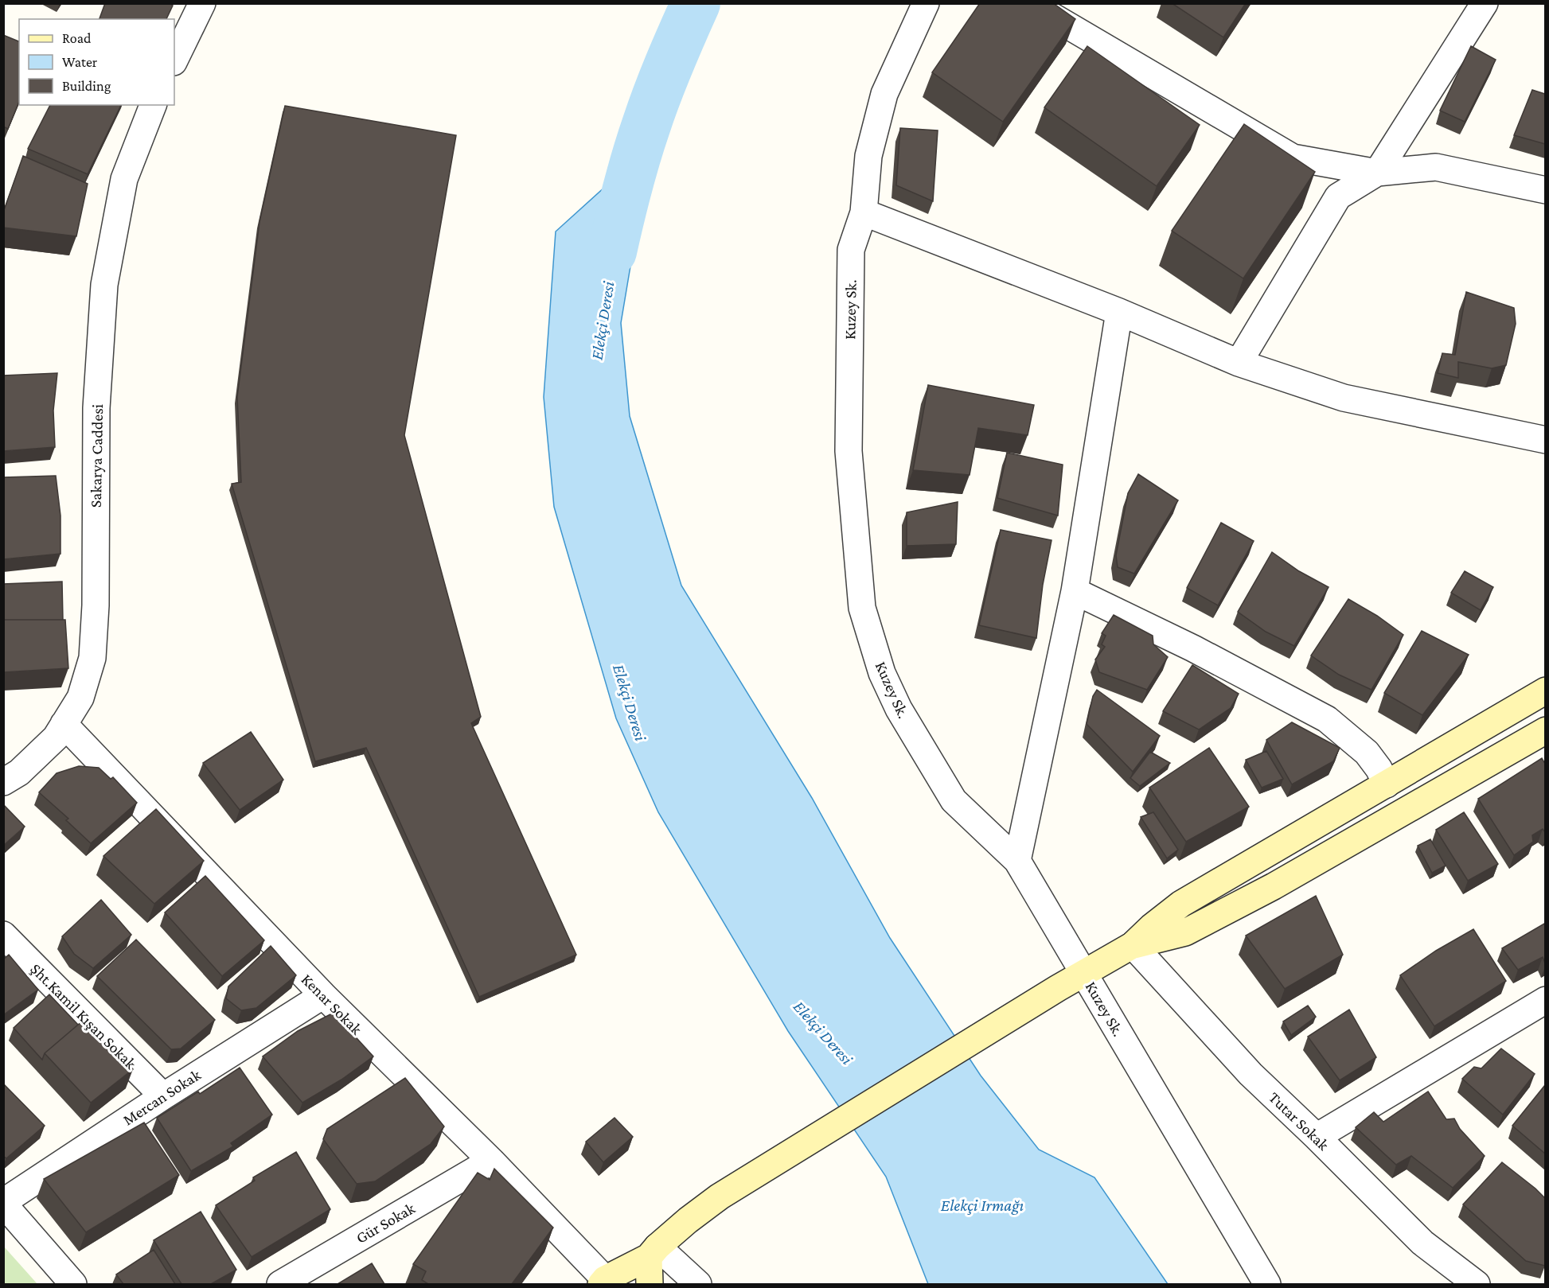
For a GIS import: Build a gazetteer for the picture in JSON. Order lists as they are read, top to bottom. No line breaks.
{"streets":{"street":["Kuzey Sk.","Sakarya Caddesi","Kenar Sokak","Şht.Kamil Kışan Sokak","Mercan Sokak","Tutar Sokak","Gür Sokak"]},"crossings":[["Sakarya Caddesi","Kenar Sokak"],["Kenar Sokak","Mercan Sokak"],["Kenar Sokak","Gür Sokak"],["Şht.Kamil Kışan Sokak","Mercan Sokak"]],"water":["Elekçi Deresi","Elekçi Irmağı"],"legend":["Road","Water","Building"]}
